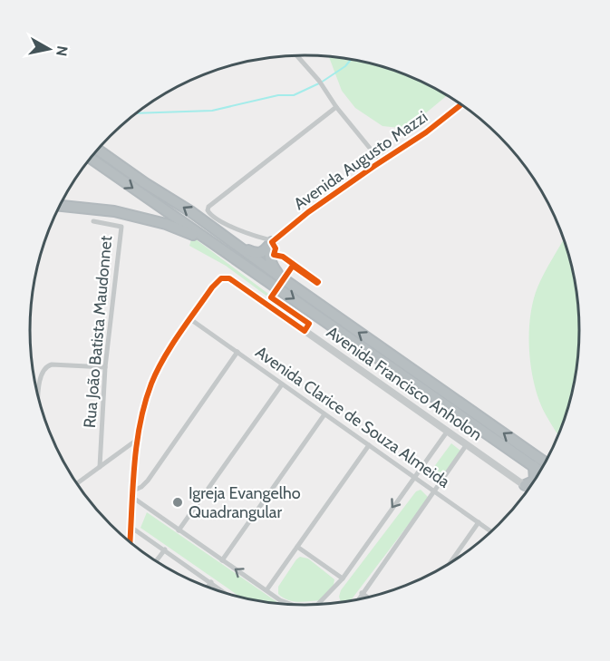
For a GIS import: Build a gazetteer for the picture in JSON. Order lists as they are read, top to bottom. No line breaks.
{"streets":{"street":["Avenida Augusto Mazzi","Rua João Batista Maudonnet","Avenida Francisco Anholon","Avenida Clarice de Souza Almeida"]},"crossings":[["Avenida Francisco Anholon","Avenida Clarice de Souza Almeida"]],"places":["Igreja Evangelho Quadrangular"],"north":"right"}
